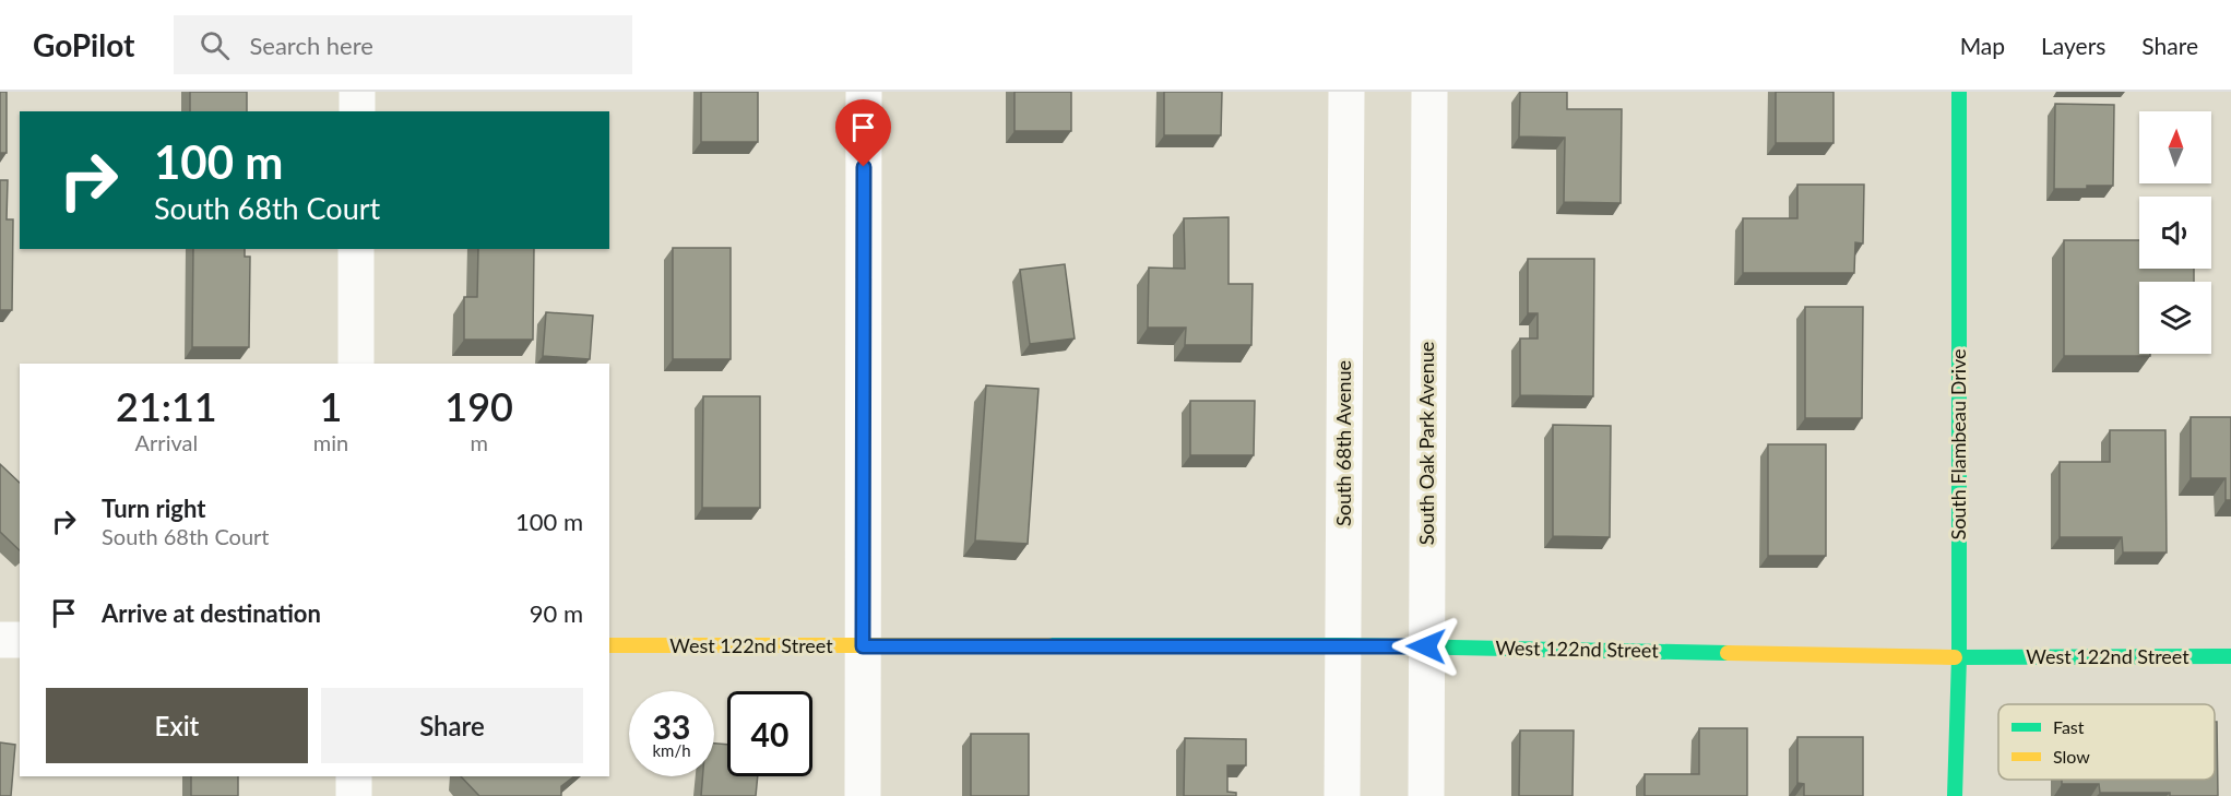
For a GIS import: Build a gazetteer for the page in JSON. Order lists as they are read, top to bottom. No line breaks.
{"streets":{"street":["South 68th Avenue","South Oak Park Avenue","South Flambeau Drive","West 122nd Street"]},"crossings":[["South 68th Avenue","West 122nd Street"],["South Oak Park Avenue","West 122nd Street"],["South Flambeau Drive","West 122nd Street"]],"legend":["Fast","Slow"],"north":"top","page":{"header":"GoPilot","search":"Search here","nav":["Map","Layers","Share"],"turn":["100 m","South 68th Court"],"eta":["21:11","Arrival","1","min","190","m"],"list":[{"name":"Turn right","note":"South 68th Court","value":"100 m"},{"name":"Arrive at destination","value":"90 m"}],"buttons":["Exit","Share"],"speed":"33 km/h","limit":"40"}}
